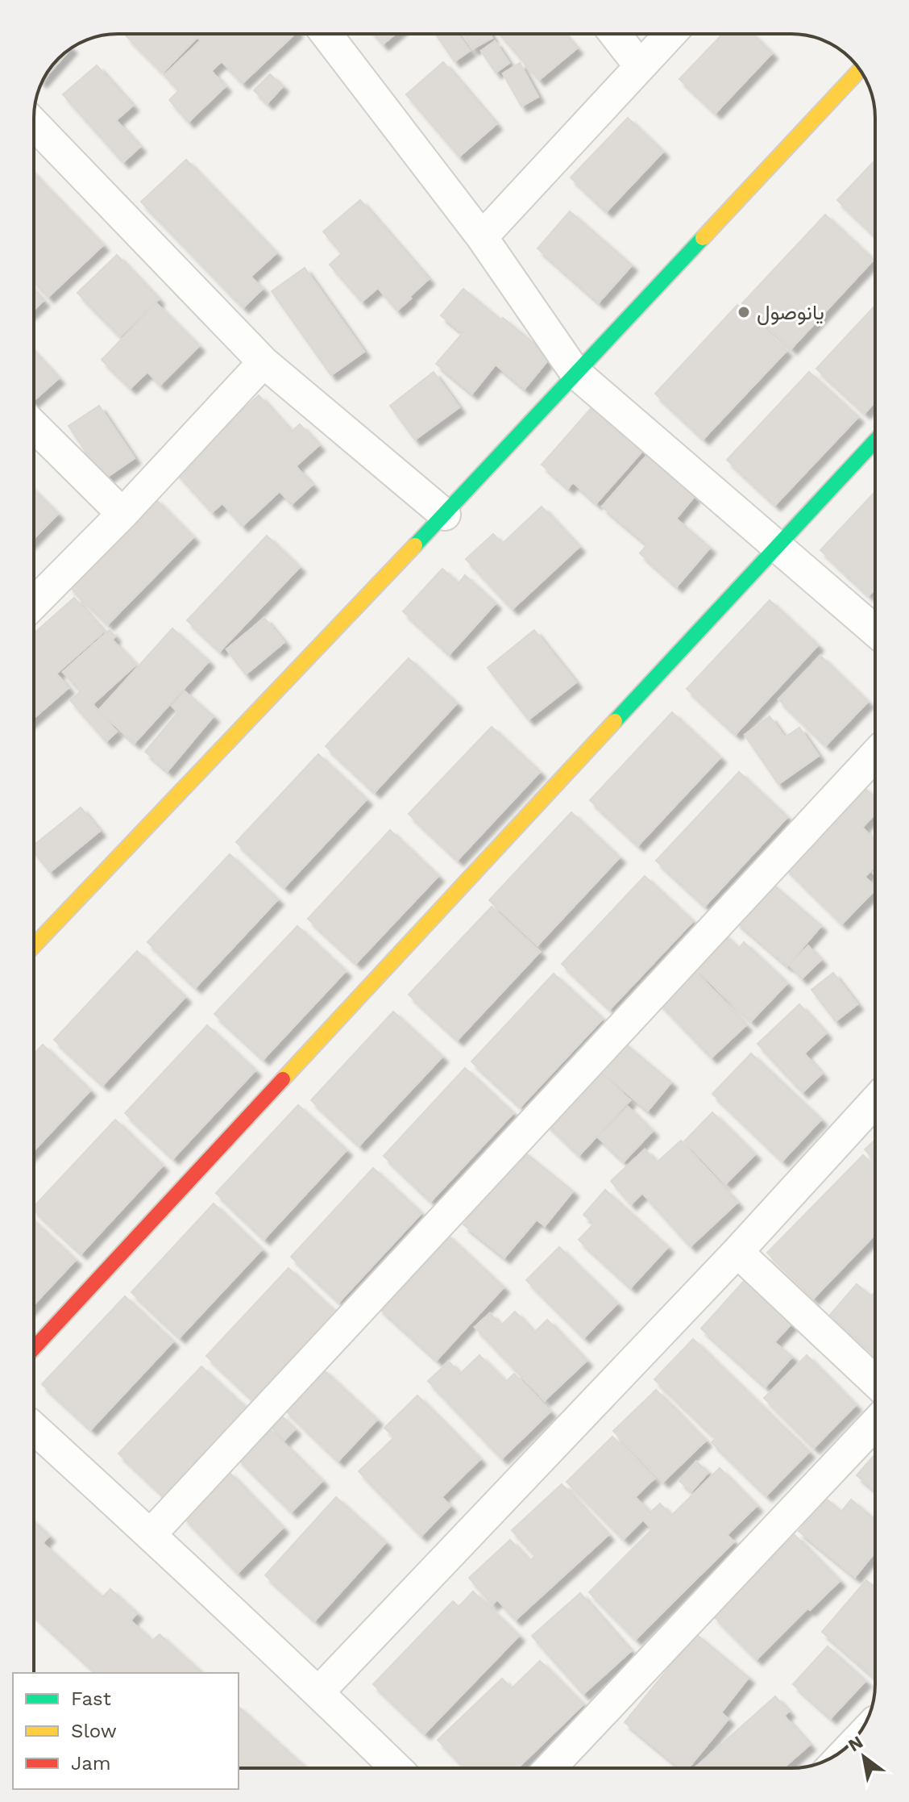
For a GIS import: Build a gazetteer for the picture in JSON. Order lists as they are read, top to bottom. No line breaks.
{"places":["يانوصول"],"legend":["Fast","Slow","Jam"],"north":"top left"}
